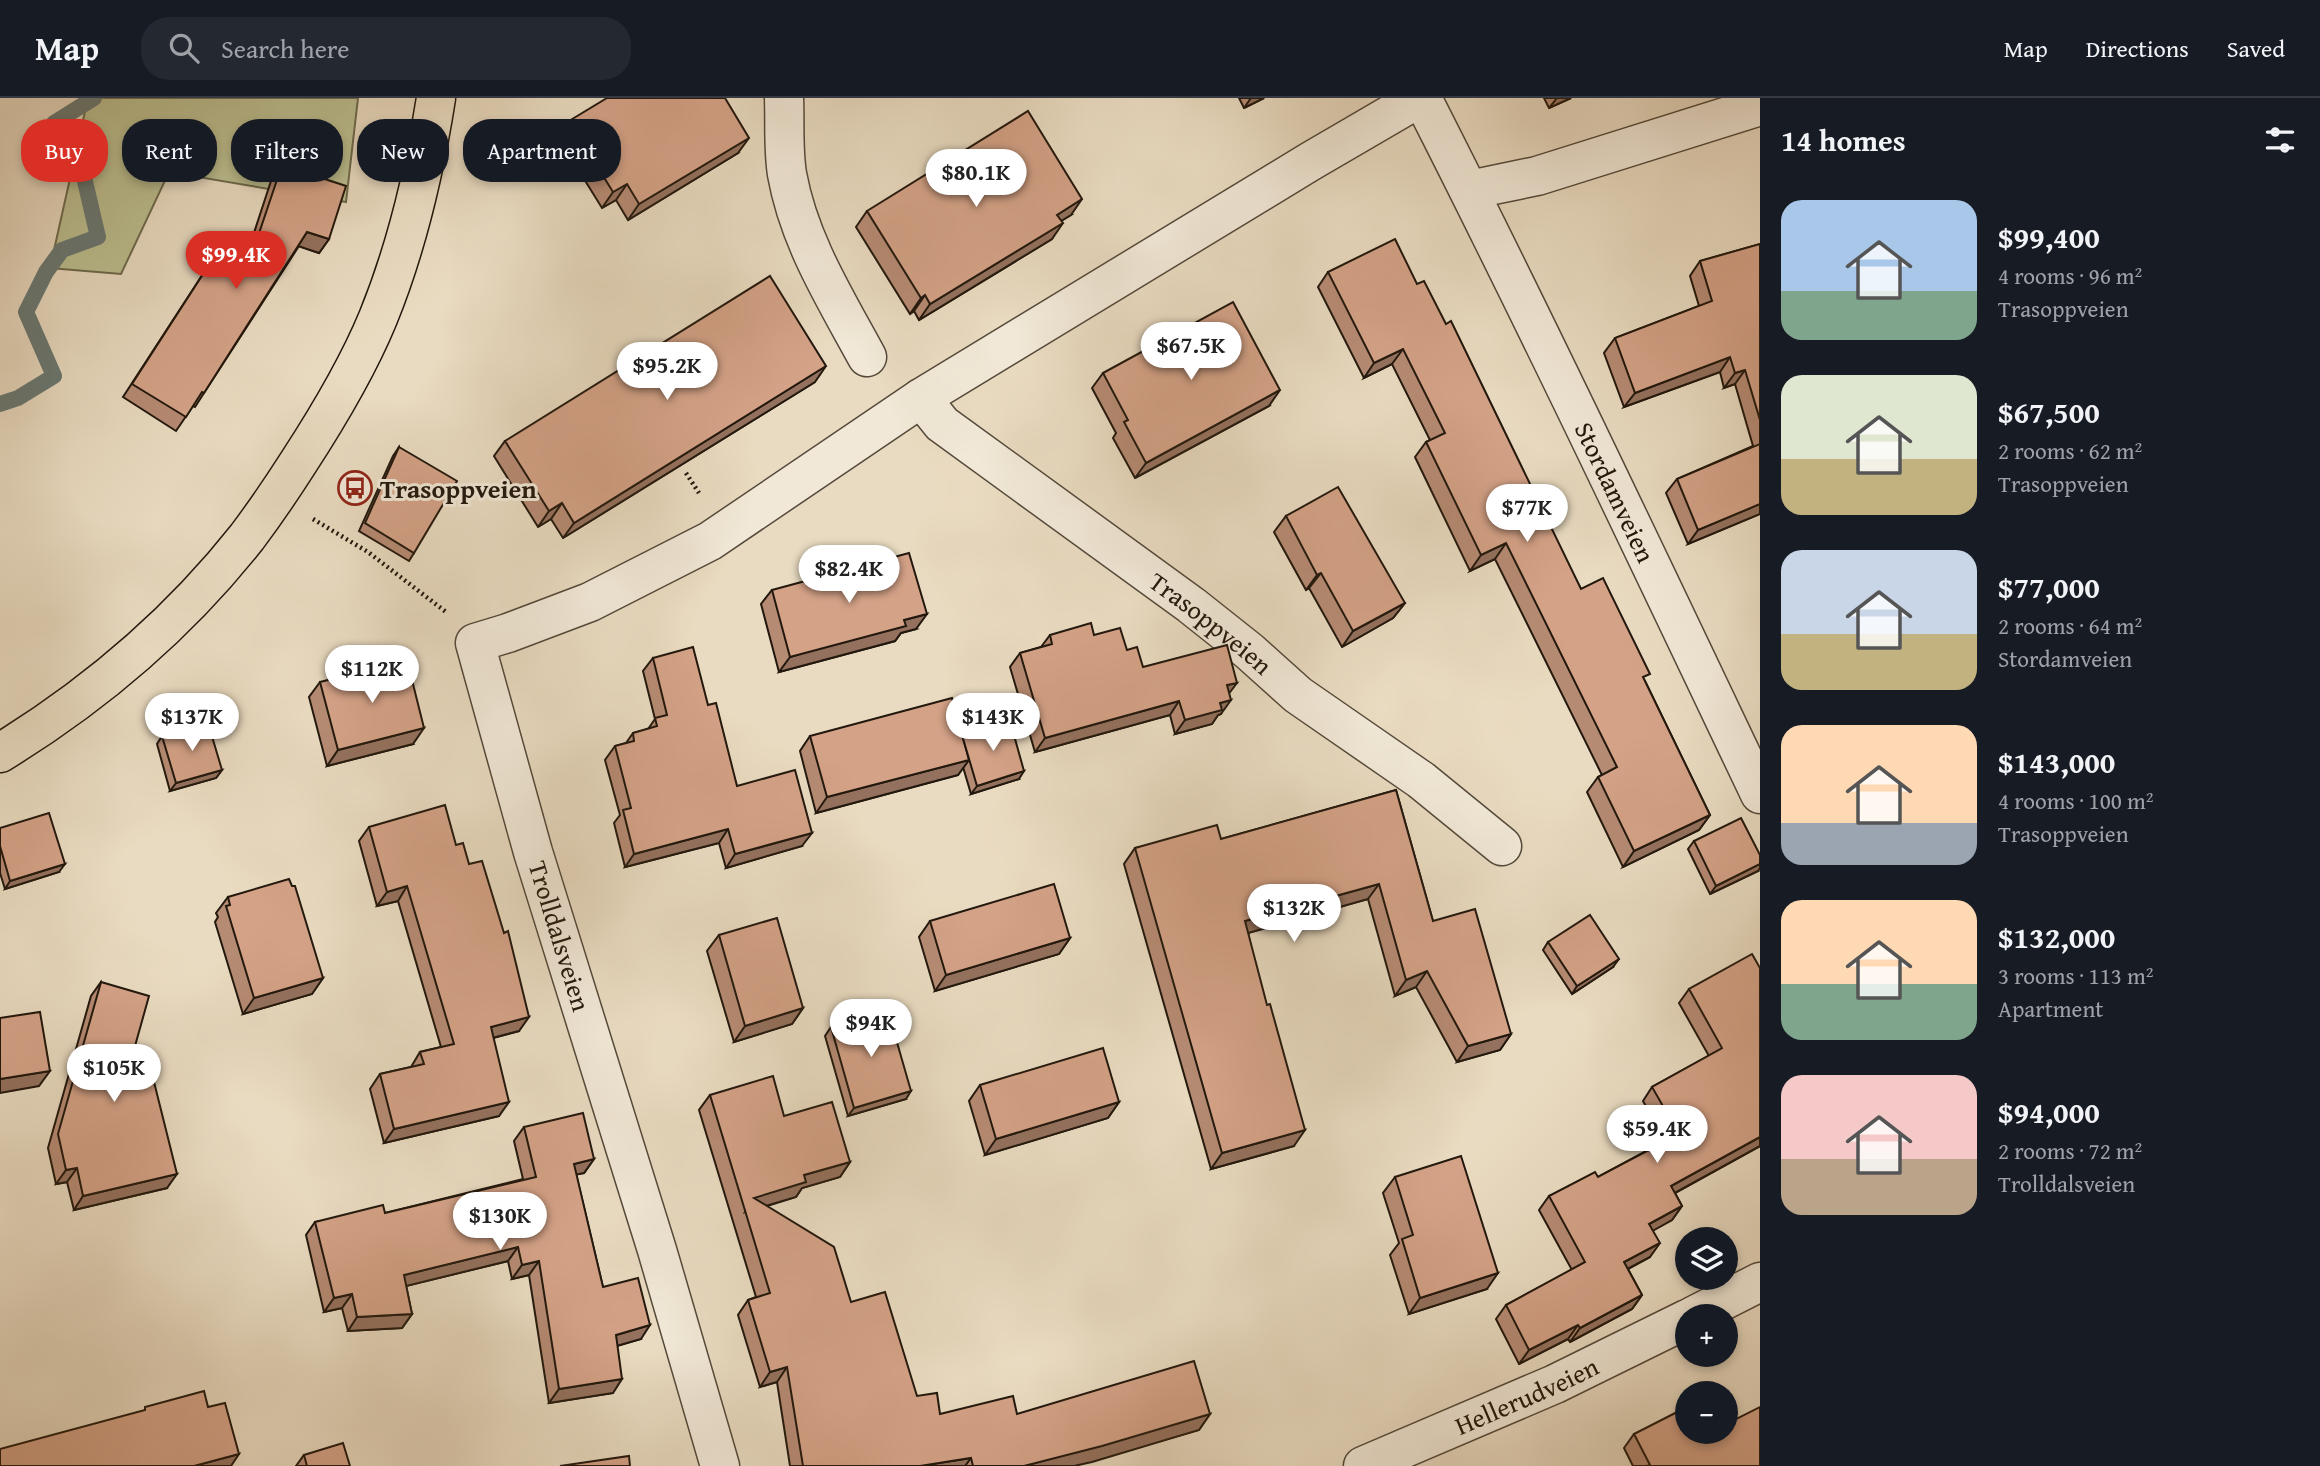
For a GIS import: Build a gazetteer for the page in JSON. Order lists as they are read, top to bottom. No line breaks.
{"streets":{"street":["Stordamveien","Trasoppveien","Trolldalsveien","Hellerudveien"]},"places":{"bus stop":["Trasoppveien"]},"page":{"header":"Map","search":"Search here","nav":["Map","Directions","Saved"],"heading":"14 homes","chip":["Buy","Rent","Filters","New","Apartment"],"price":["$80.1K","$99.4K","$67.5K","$95.2K","$77K","$82.4K","$112K","$137K","$143K","$132K","$94K","$105K","$59.4K","$130K"],"list":[{"name":"$99,400","note":"4 rooms · 96 m² · Trasoppveien"},{"name":"$67,500","note":"2 rooms · 62 m² · Trasoppveien"},{"name":"$77,000","note":"2 rooms · 64 m² · Stordamveien"},{"name":"$143,000","note":"4 rooms · 100 m² · Trasoppveien"},{"name":"$132,000","note":"3 rooms · 113 m² · Apartment"},{"name":"$94,000","note":"2 rooms · 72 m² · Trolldalsveien"}],"map_buttons":["+","−"]}}
